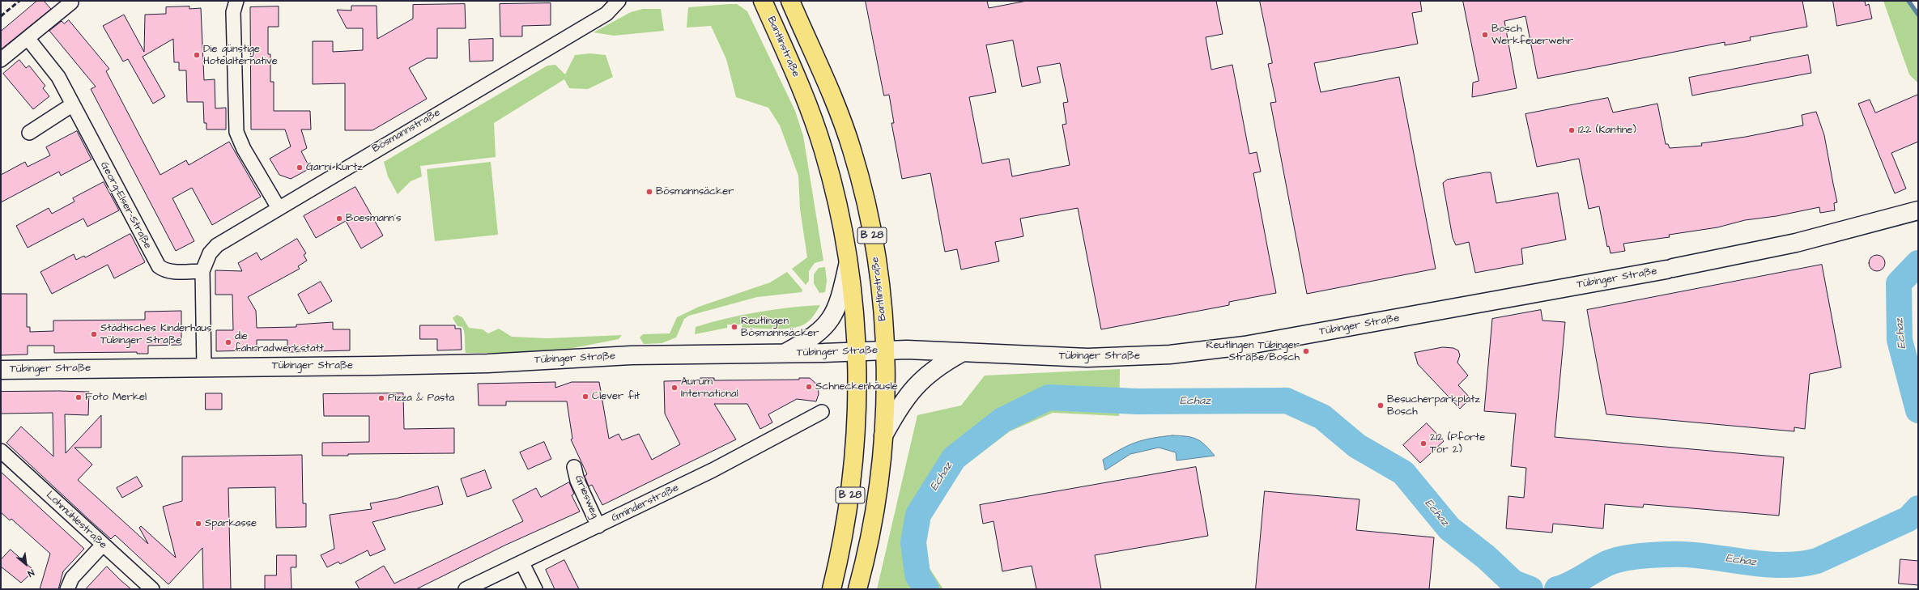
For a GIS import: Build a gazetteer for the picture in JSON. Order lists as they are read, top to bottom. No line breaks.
{"streets":{"main road":["Bantlinstraße","B 28","Tübinger Straße"],"street":["Bösmannstraße","Georg-Elser-Straße","Griesweg","Gminderstraße","Lohmühlestraße"]},"crossings":[["Bantlinstraße","Tübinger Straße"],["Bösmannstraße","Georg-Elser-Straße"],["Bösmannstraße","Tübinger Straße"],["Griesweg","Gminderstraße"]],"water":["Echaz"],"places":["Bosch Werkfeuerwehr","Die günstige Hotelalternative","122 (Kantine)","Garni Kurtz","Bösmannsäcker","Boesmann´s","Reutlingen Bösmannsäcker","Städtisches Kinderhaus Tübinger Straße","die fahrradwerkstatt","Reutlingen Tübinger Straße/Bosch","Schneckenhäusle","Aurum International","Clever fit","Foto Merkel","Pizza & Pasta","Besucherparkplatz Bosch","212 (Pforte Tor 2)","Sparkasse"],"north":"bottom right"}
